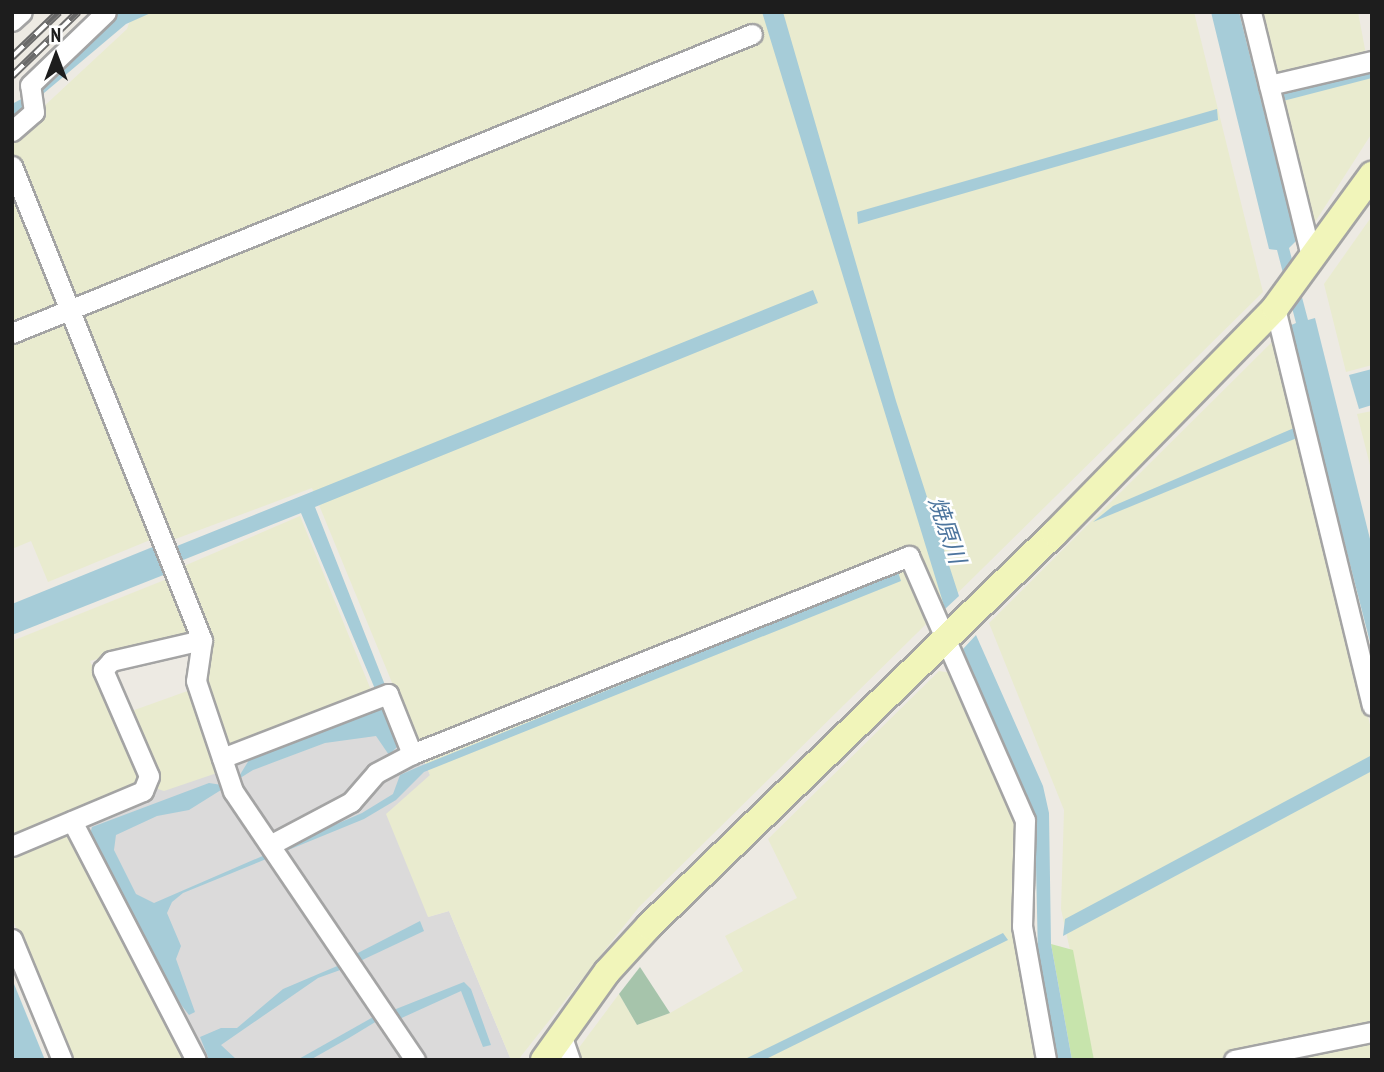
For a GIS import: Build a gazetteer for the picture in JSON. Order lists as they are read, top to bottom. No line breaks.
{"water":["焼原川"],"north":"top"}
